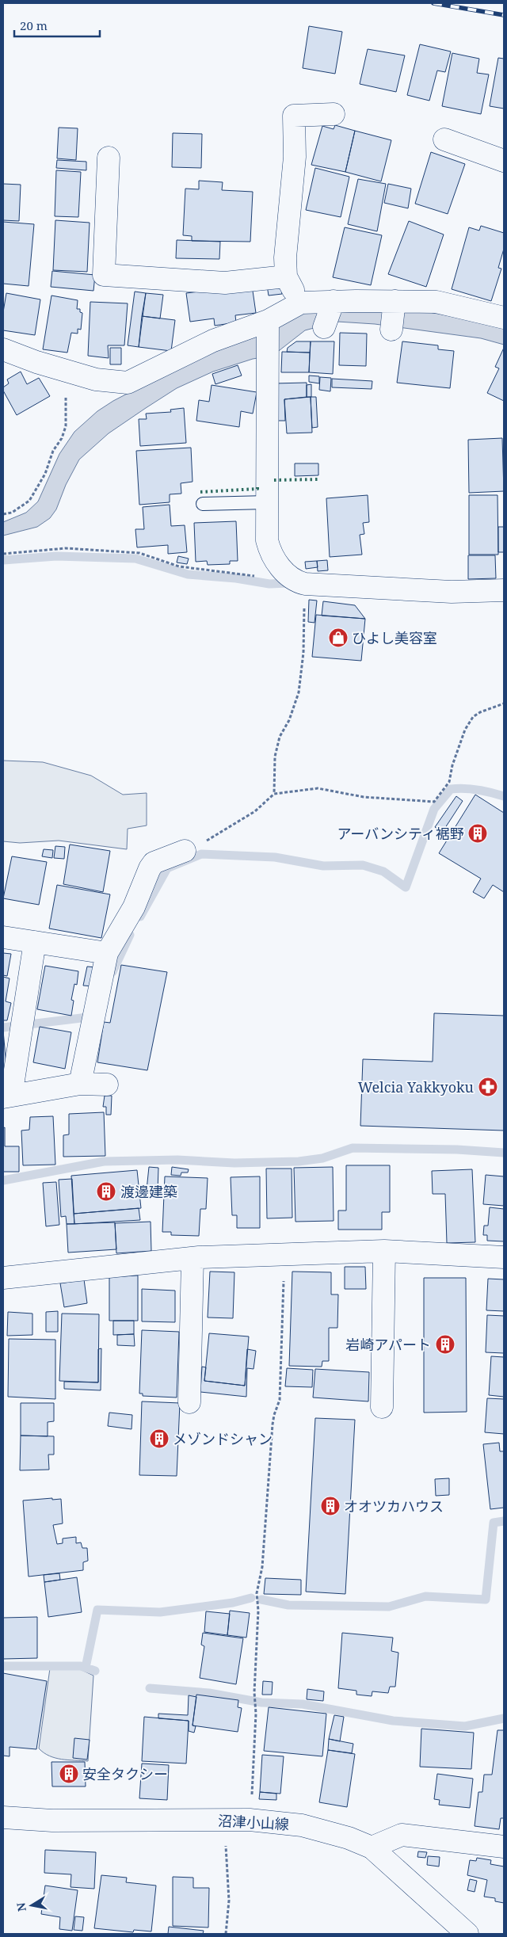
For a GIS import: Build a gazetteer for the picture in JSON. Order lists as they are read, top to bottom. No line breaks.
{"streets":{"street":["沼津小山線"]},"places":{"shop":["ひよし美容室"],"building":["アーバンシティ裾野","渡邊建築","岩崎アパート","メゾンドシャン","オオツカハウス","安全タクシー"],"pharmacy":["Welcia Yakkyoku"]},"scale_bar":"20 m","north":"left"}
